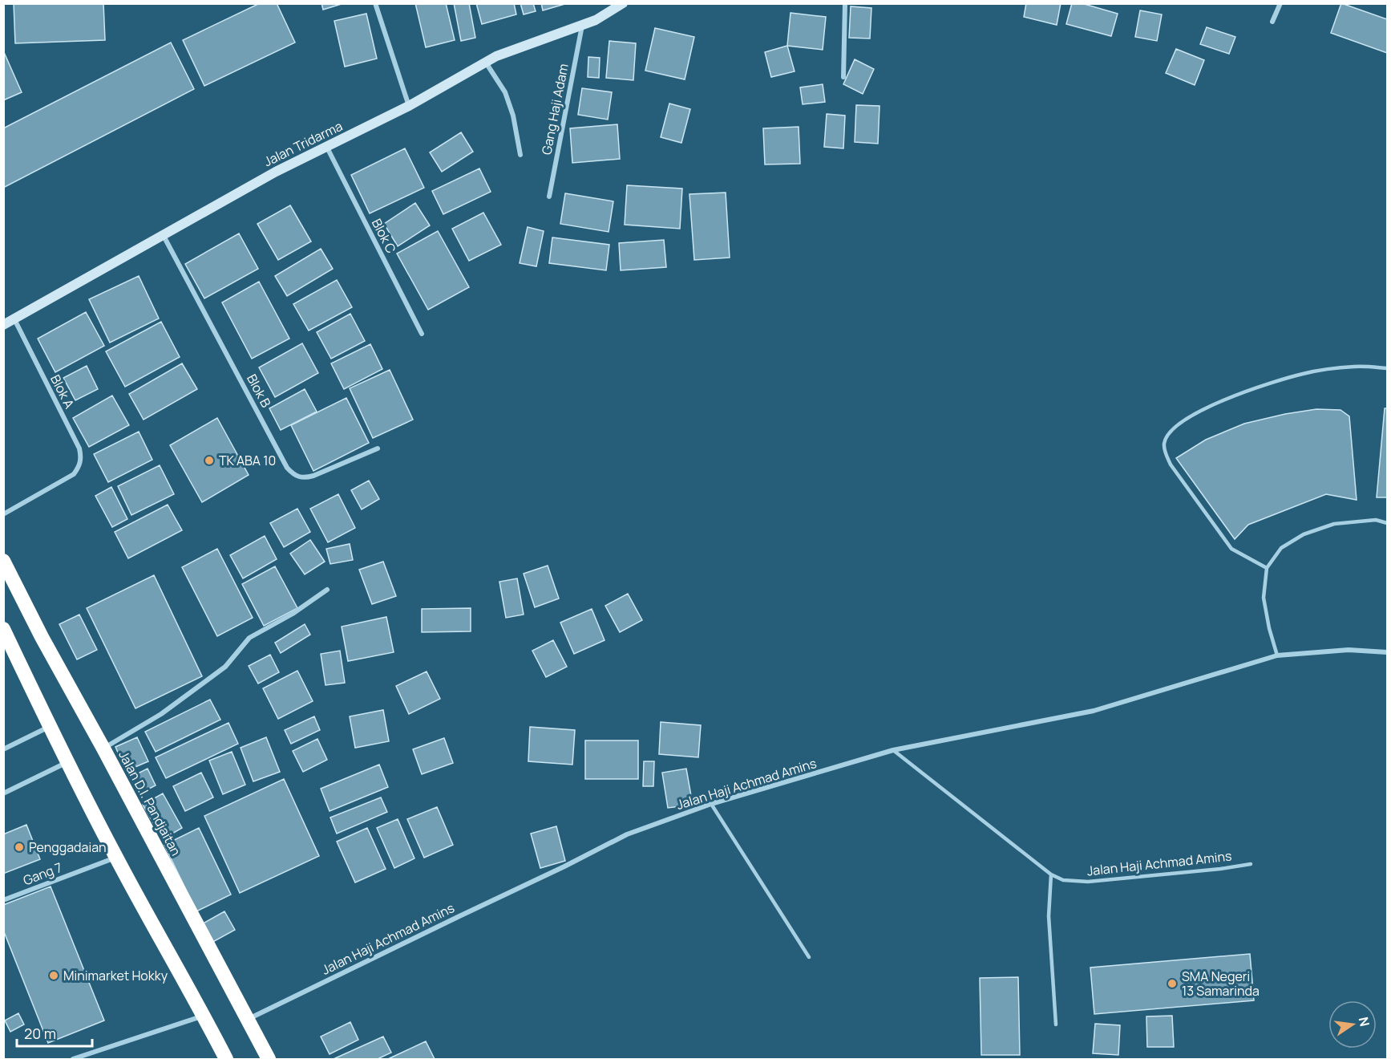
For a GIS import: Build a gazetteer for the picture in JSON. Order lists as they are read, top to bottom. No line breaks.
{"streets":{"highway":["Jalan D.I. Pandjaitan"],"street":["Gang Haji Adam","Jalan Tridarma","Blok C","Blok B","Blok A","Jalan Haji Achmad Amins","Gang 7"]},"crossings":[["Gang Haji Adam","Jalan Tridarma"],["Jalan Tridarma","Blok C"],["Jalan Tridarma","Blok B"],["Jalan Tridarma","Blok A"],["Jalan Haji Achmad Amins","Jalan D.I. Pandjaitan"]],"places":["TK ABA 10","Penggadaian","Minimarket Hokky","SMA Negeri 13 Samarinda"],"scale_bar":"20 m","north":"right"}
